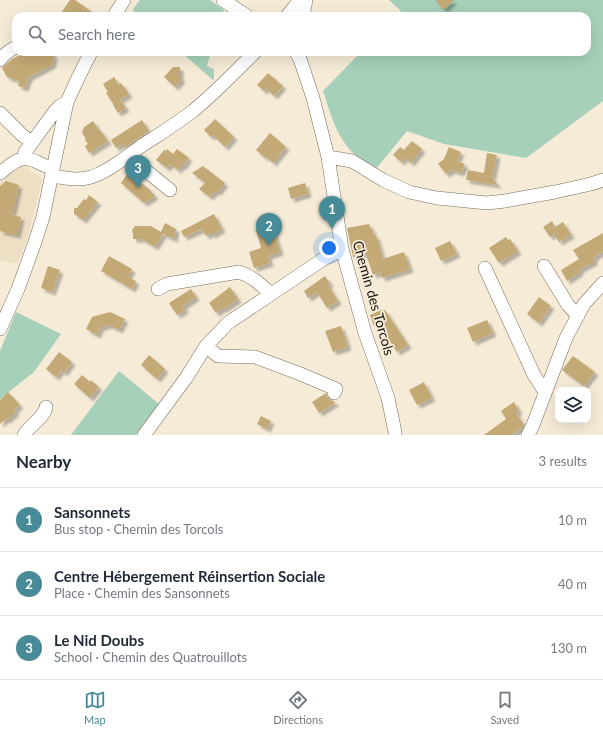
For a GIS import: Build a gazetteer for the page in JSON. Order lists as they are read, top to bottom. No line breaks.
{"streets":{"street":["Chemin des Torcols"]},"page":{"search":"Search here","pins":["3","1","2"],"heading":["Nearby","3 results"],"list":[{"mark":"1","name":"Sansonnets","note":"Bus stop · Chemin des Torcols","value":"10 m"},{"mark":"2","name":"Centre Hébergement Réinsertion Sociale","note":"Place · Chemin des Sansonnets","value":"40 m"},{"mark":"3","name":"Le Nid Doubs","note":"School · Chemin des Quatrouillots","value":"130 m"}],"nav":["Map","Directions","Saved"]}}
